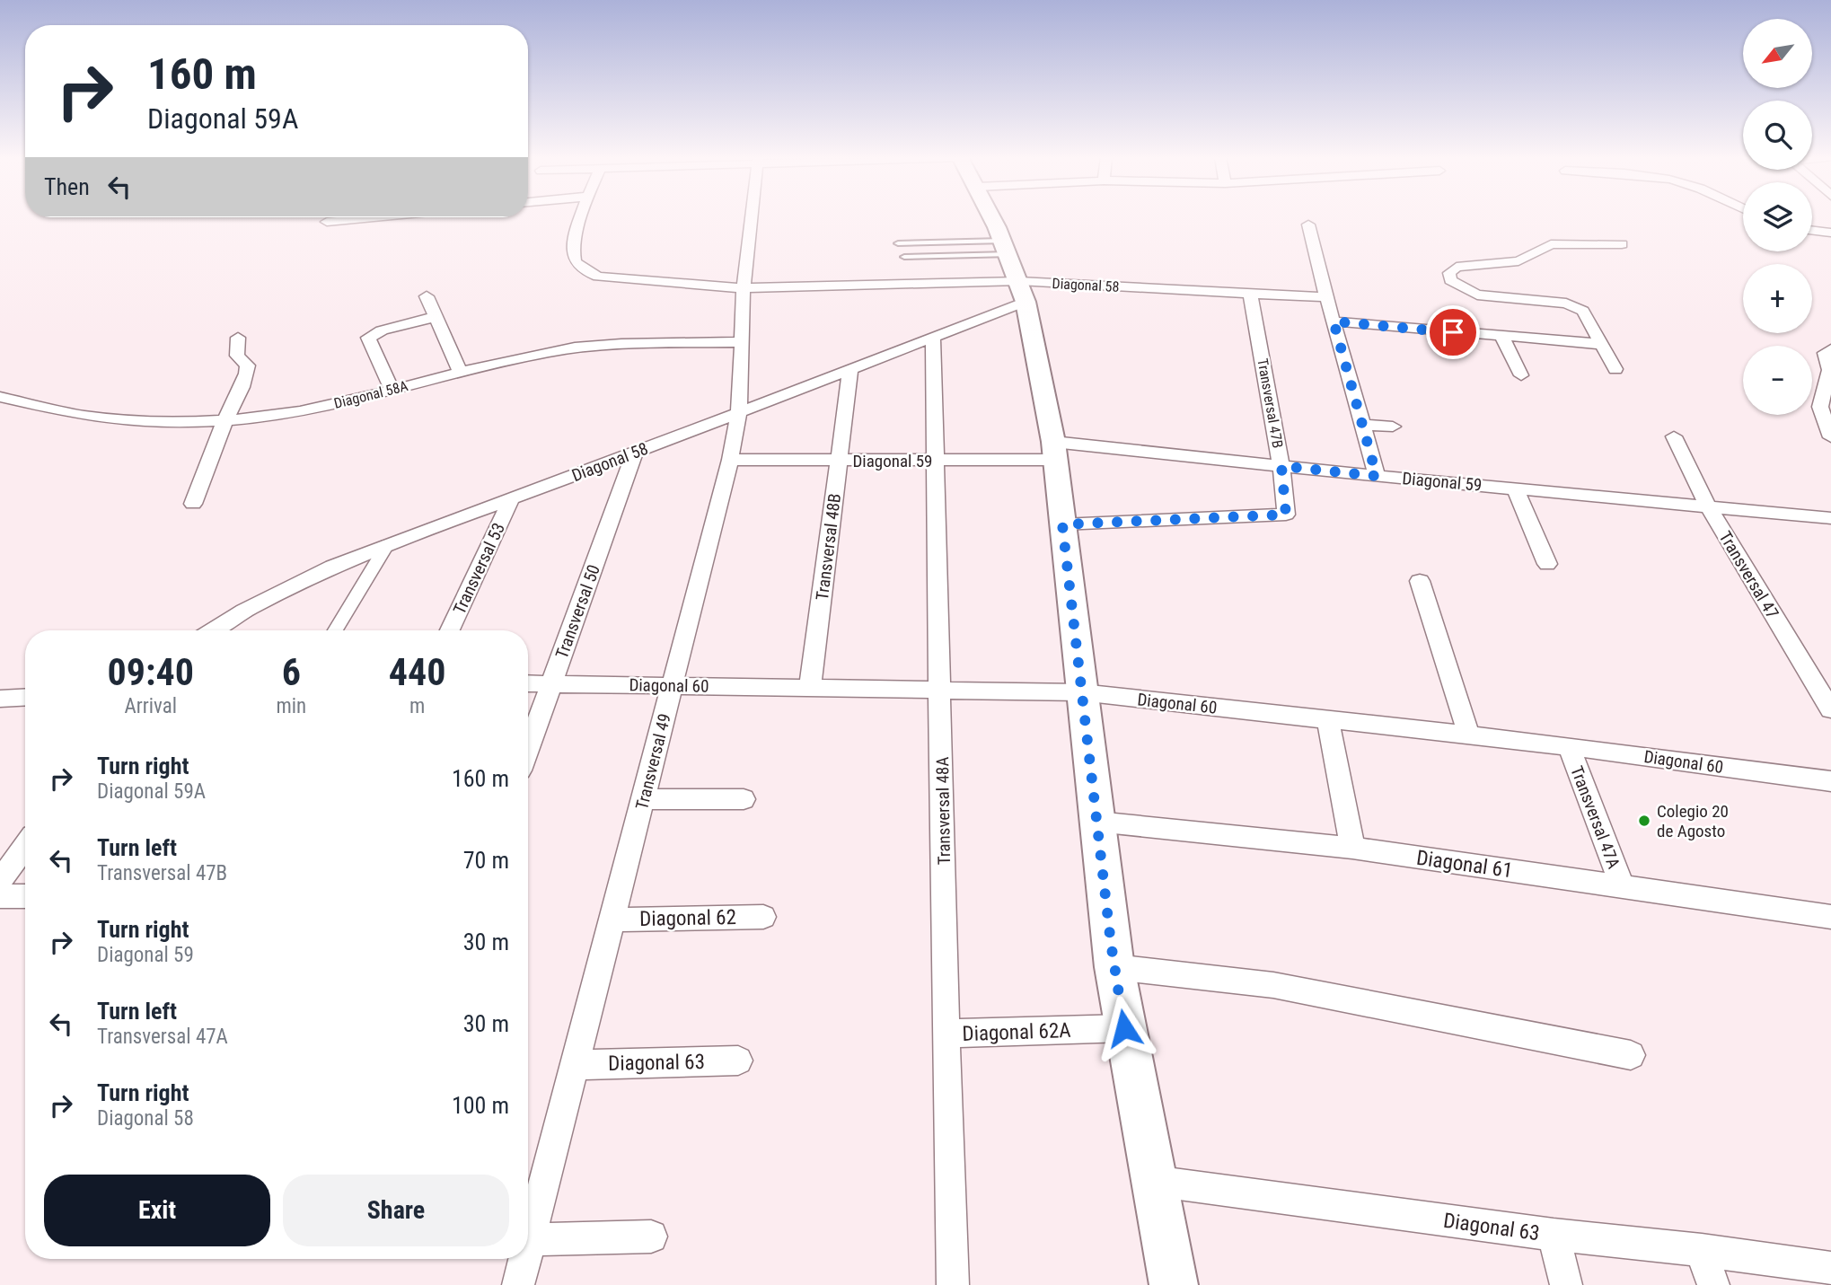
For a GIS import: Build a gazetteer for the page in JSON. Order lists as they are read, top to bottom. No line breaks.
{"streets":{"street":["Diagonal 58","Diagonal 58A","Transversal 47B","Diagonal 59","Transversal 48B","Transversal 53","Transversal 47","Transversal 50","Diagonal 60","Transversal 49","Transversal 48A","Transversal 47A","Diagonal 61","Diagonal 62","Diagonal 62A","Diagonal 63"]},"crossings":[["Diagonal 58","Transversal 47B"],["Diagonal 58","Transversal 48B"],["Diagonal 58","Transversal 53"],["Diagonal 58","Transversal 50"],["Diagonal 58","Transversal 49"],["Diagonal 58","Transversal 48A"],["Diagonal 58A","Transversal 49"],["Transversal 47B","Diagonal 59"],["Diagonal 59","Transversal 48B"],["Diagonal 59","Transversal 47"],["Diagonal 59","Transversal 49"],["Diagonal 59","Transversal 48A"],["Transversal 48B","Diagonal 60"],["Transversal 50","Diagonal 60"],["Diagonal 60","Transversal 49"],["Diagonal 60","Transversal 48A"],["Diagonal 60","Transversal 47A"],["Transversal 49","Diagonal 62"],["Transversal 49","Diagonal 63"],["Transversal 48A","Diagonal 62A"],["Transversal 47A","Diagonal 61"]],"places":["Colegio 20 de Agosto"],"north":"bottom left","page":{"map_buttons":["+","−"],"turn":["160 m","Diagonal 59A"],"then":"Then","eta":["09:40","Arrival","6","min","440","m"],"list":[{"name":"Turn right","note":"Diagonal 59A","value":"160 m"},{"name":"Turn left","note":"Transversal 47B","value":"70 m"},{"name":"Turn right","note":"Diagonal 59","value":"30 m"},{"name":"Turn left","note":"Transversal 47A","value":"30 m"},{"name":"Turn right","note":"Diagonal 58","value":"100 m"}],"buttons":["Exit","Share"]}}
